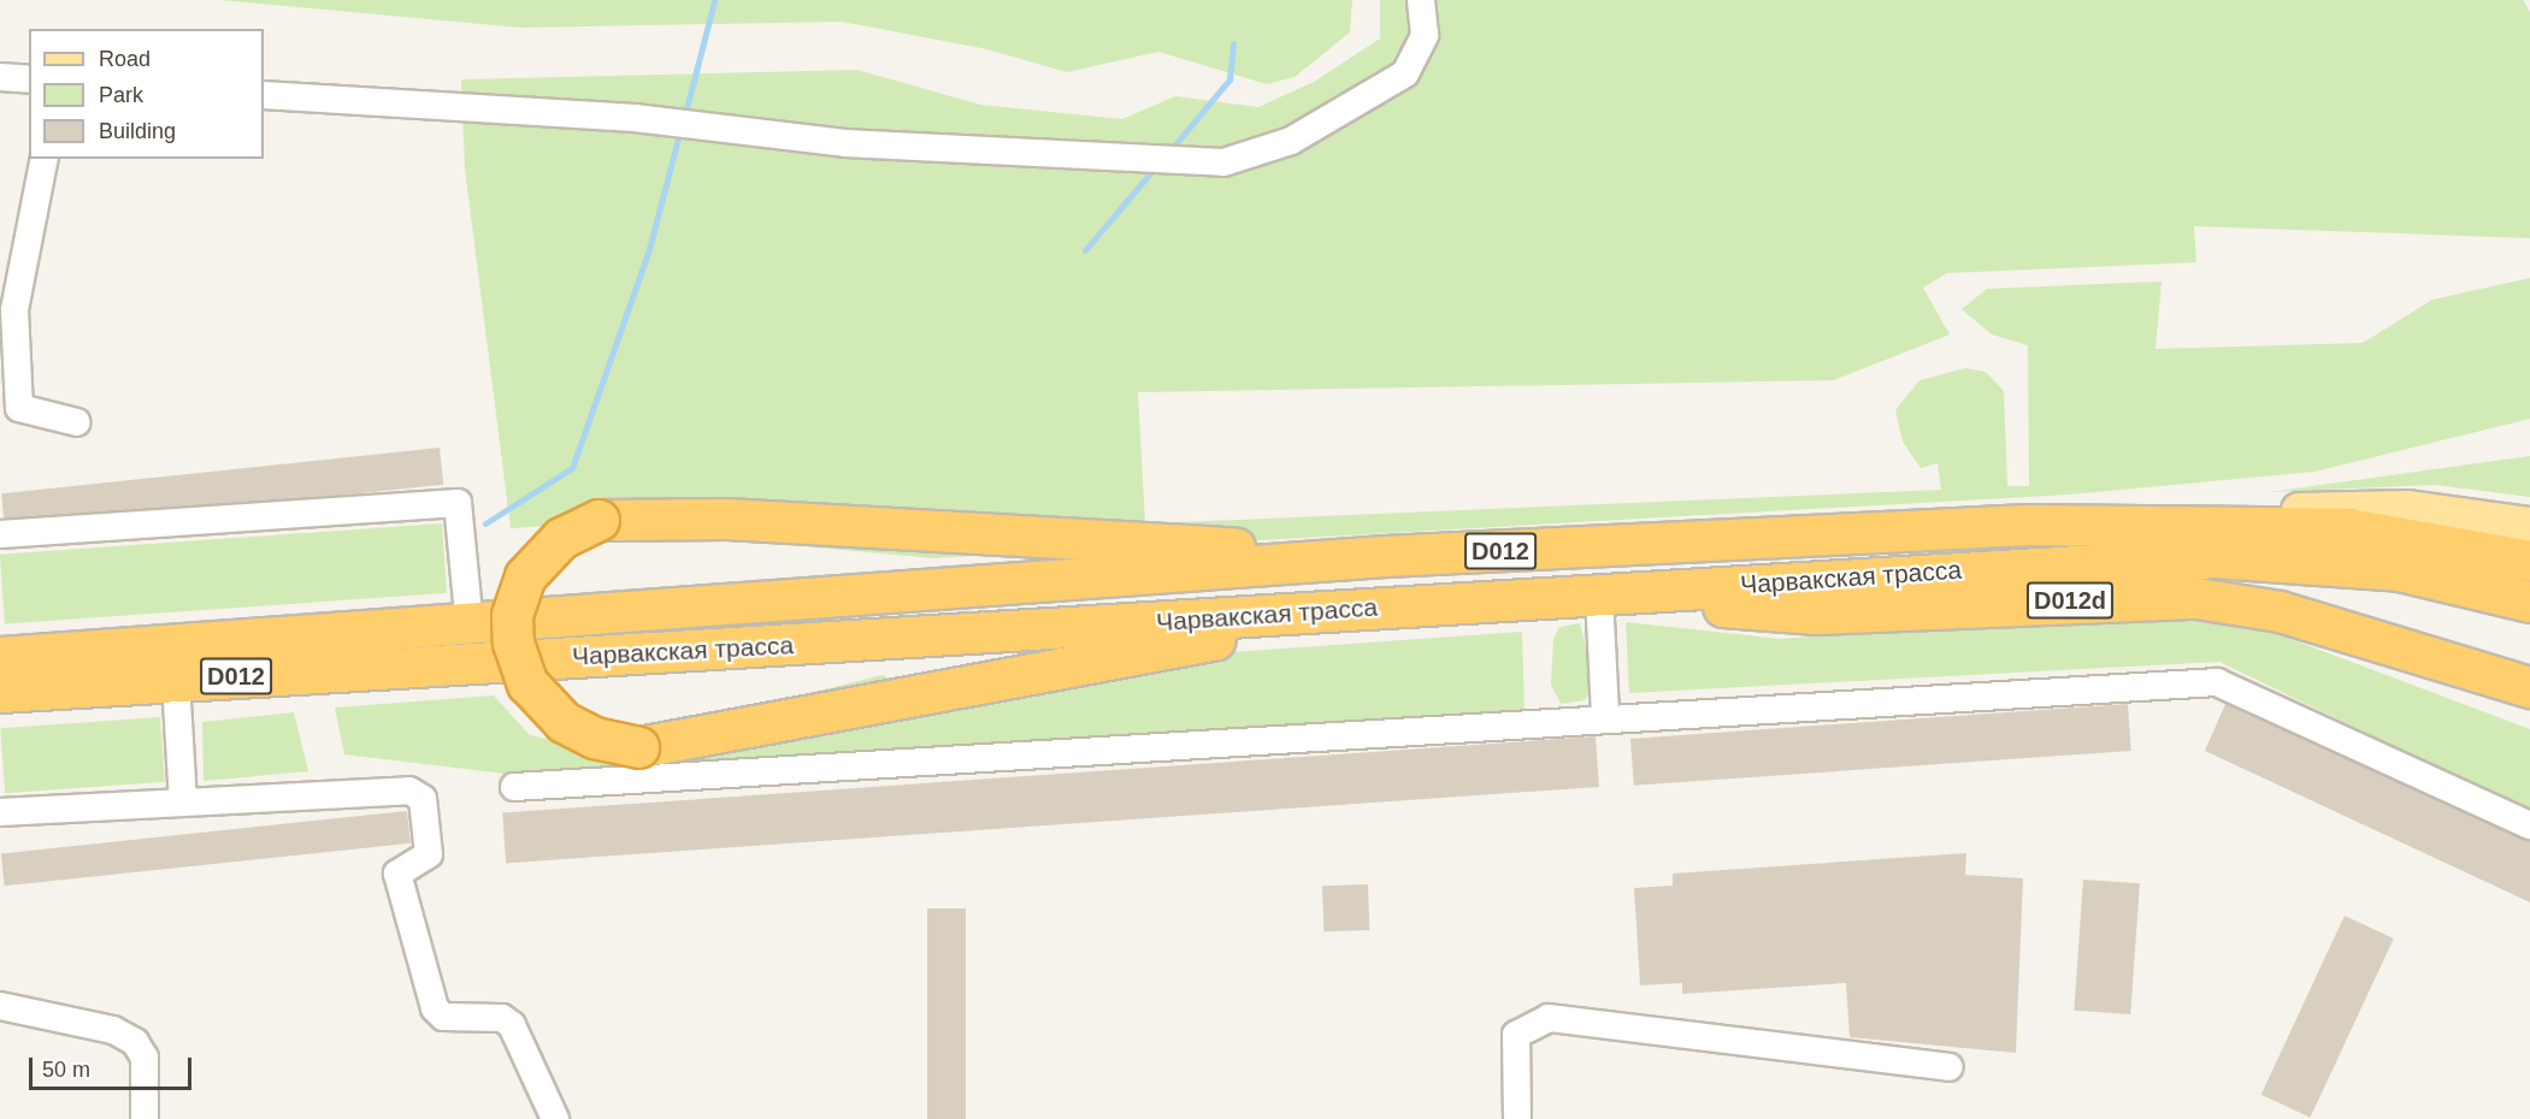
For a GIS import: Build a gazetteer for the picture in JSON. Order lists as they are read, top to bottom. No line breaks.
{"streets":{"highway":["D012","Чарвакская трасса","D012d"]},"crossings":[["Чарвакская трасса","D012d"]],"legend":["Road","Park","Building"],"scale_bar":"50 m"}
